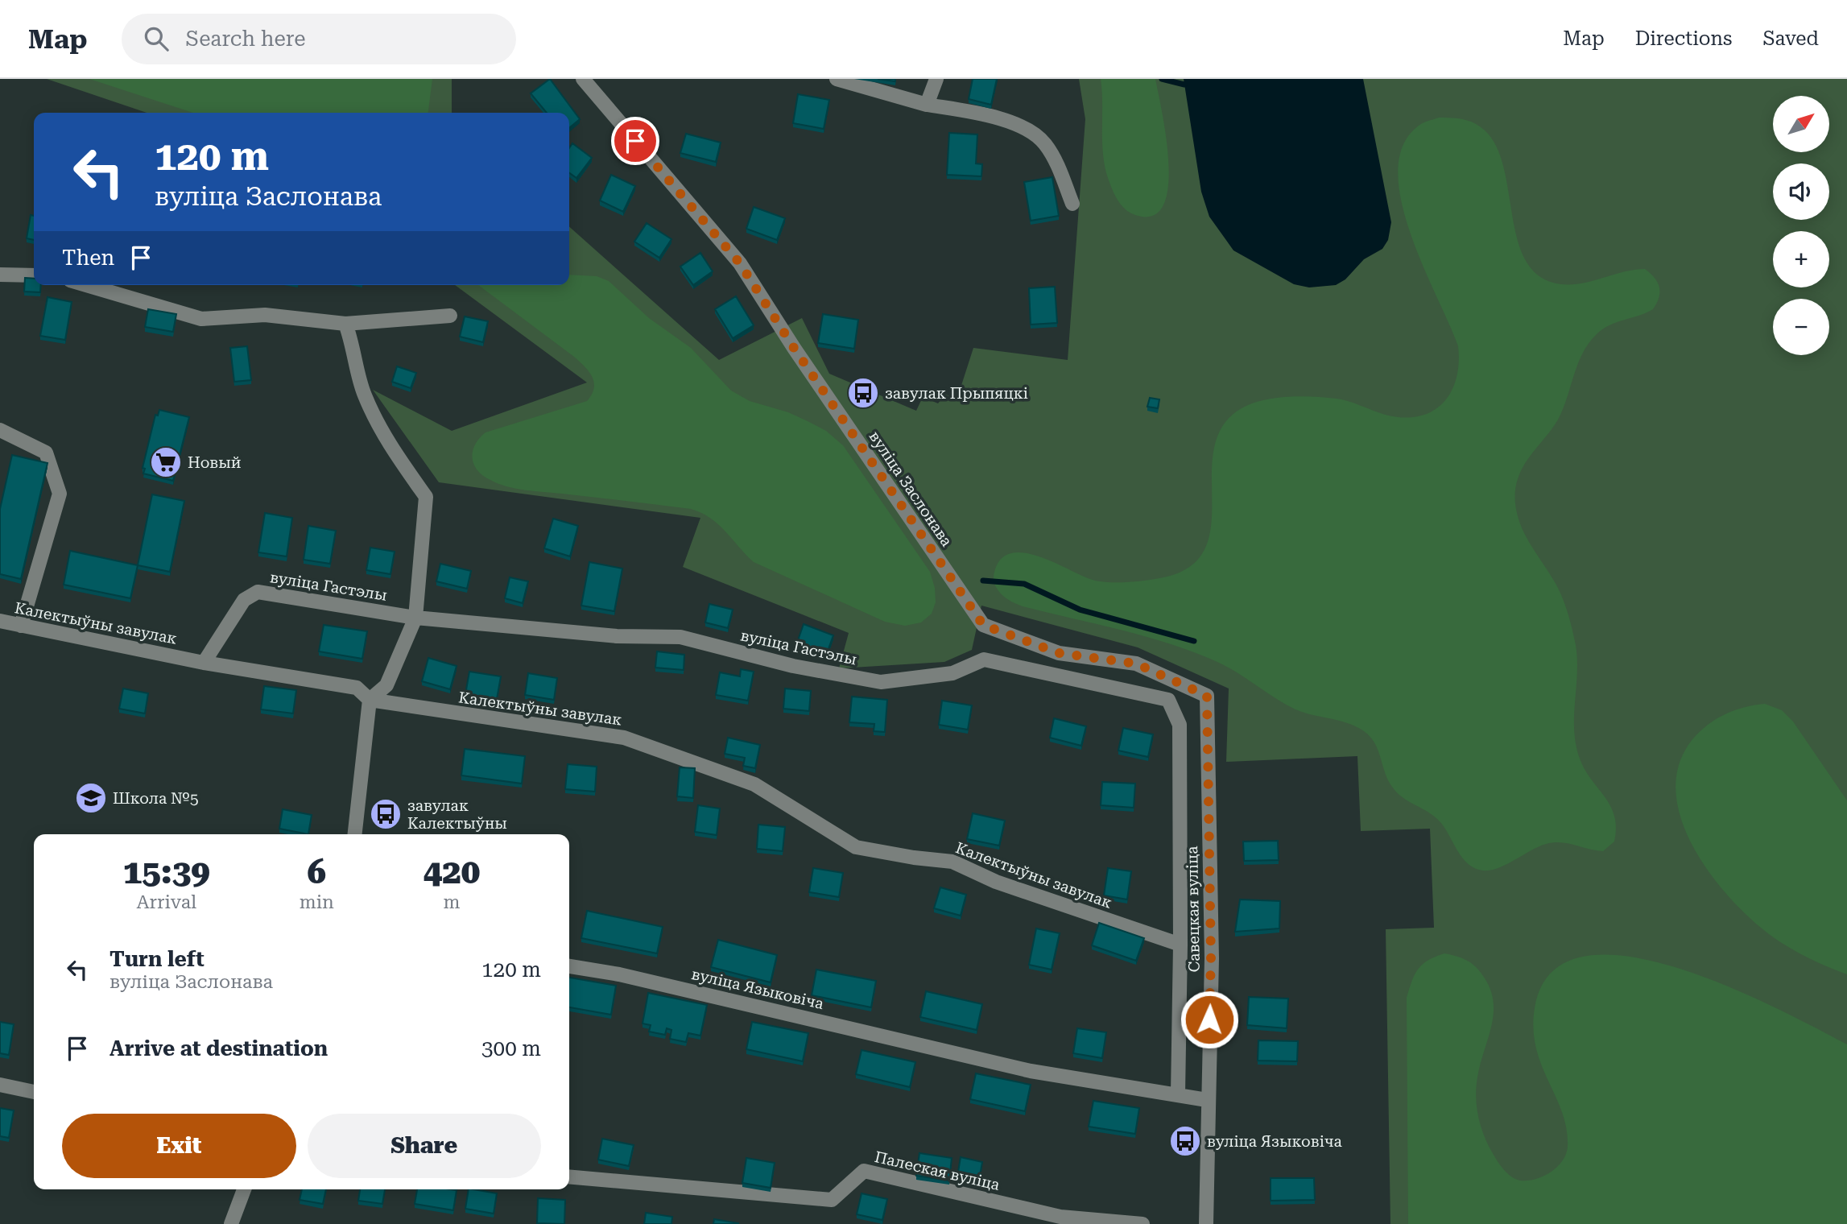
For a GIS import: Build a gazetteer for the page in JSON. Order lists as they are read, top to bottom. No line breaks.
{"streets":{"street":["вуліца Заслонава","вуліца Гастэлы","Калектыўны завулак","Савецкая вуліца","вуліца Языковіча","Палеская вуліца"]},"crossings":[["вуліца Заслонава","Савецкая вуліца"],["вуліца Гастэлы","Калектыўны завулак"],["вуліца Гастэлы","Савецкая вуліца"],["Калектыўны завулак","Савецкая вуліца"],["Савецкая вуліца","вуліца Языковіча"]],"places":{"bus stop":["завулак Прыпяцкі","завулак Калектыўны","вуліца Языковіча"],"supermarket":["Новый"],"school or university":["Школа №5"]},"north":"top right","page":{"header":"Map","search":"Search here","nav":["Map","Directions","Saved"],"map_buttons":["+","−"],"turn":["120 m","вуліца Заслонава"],"then":"Then","eta":["15:39","Arrival","6","min","420","m"],"list":[{"name":"Turn left","note":"вуліца Заслонава","value":"120 m"},{"name":"Arrive at destination","value":"300 m"}],"buttons":["Exit","Share"]}}
